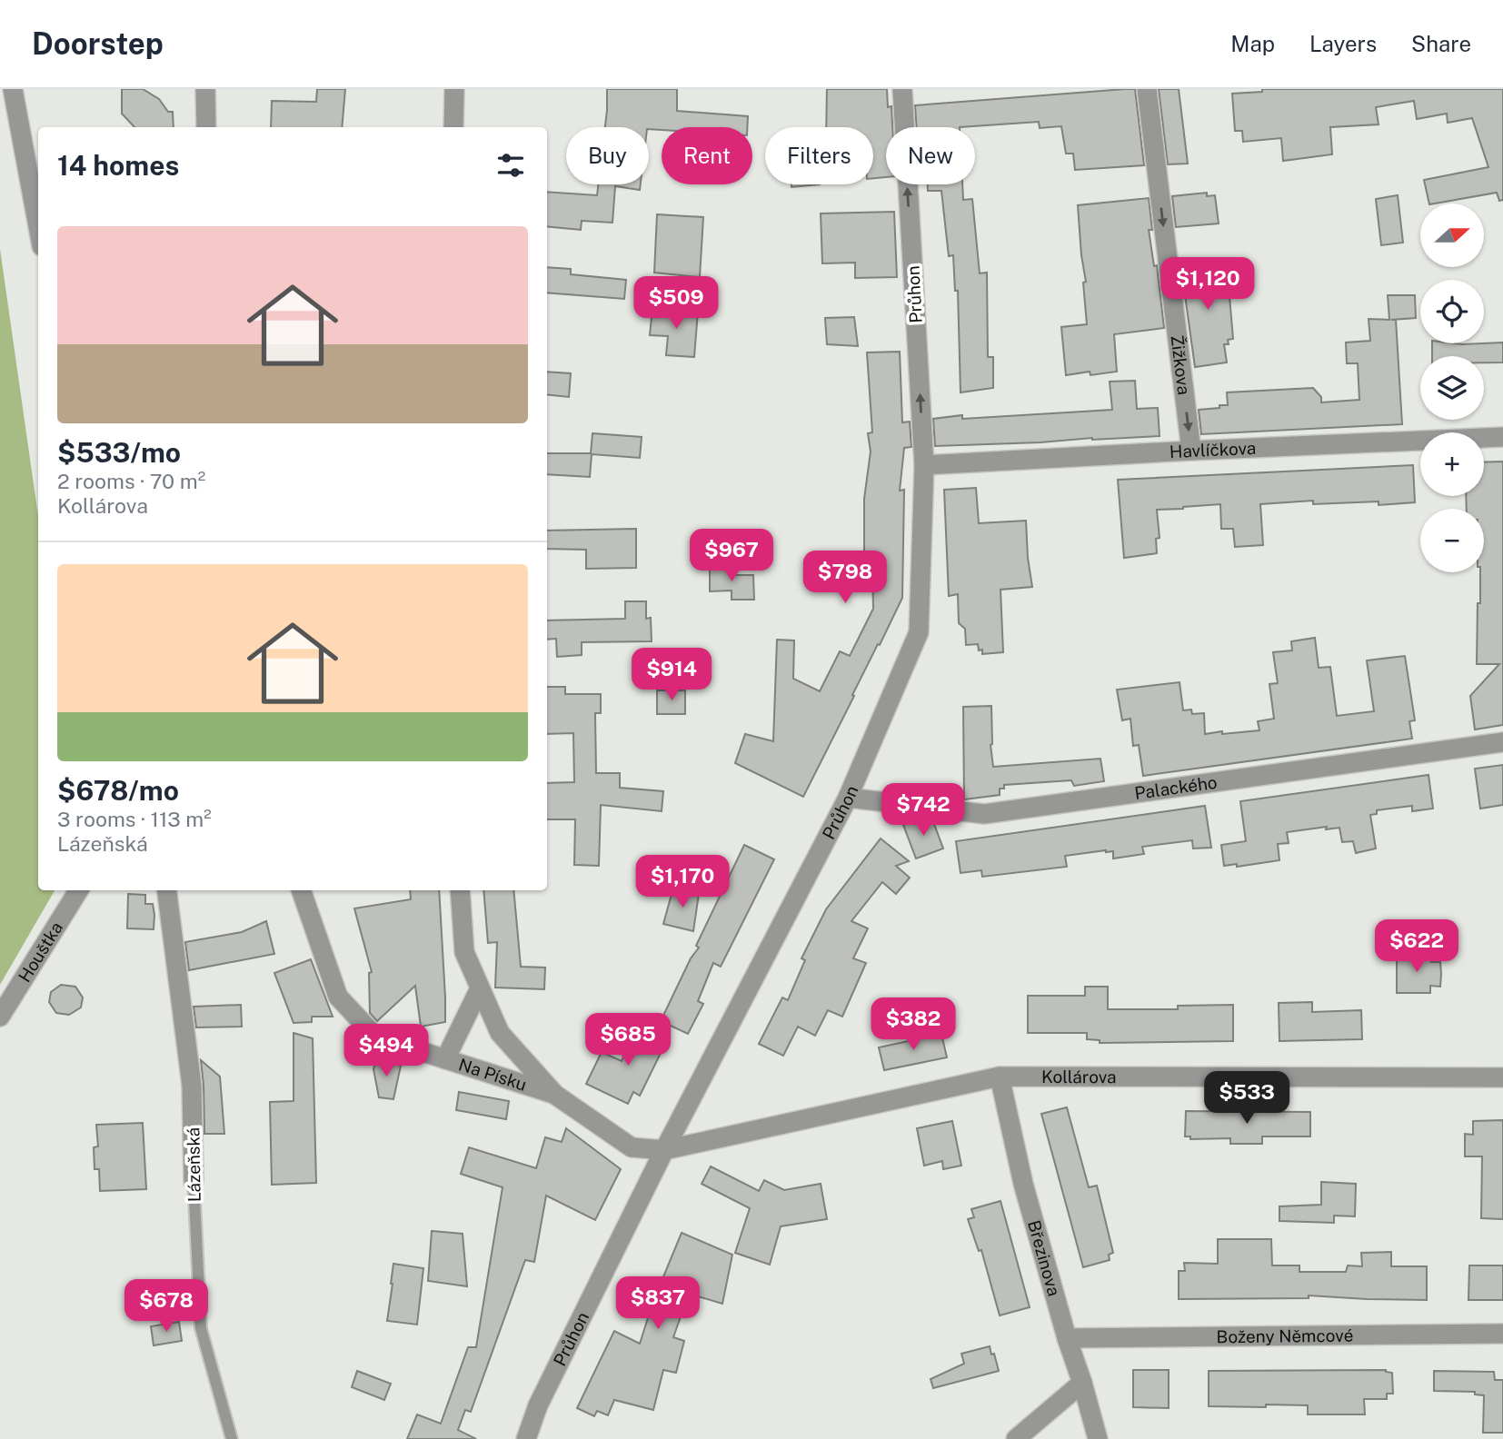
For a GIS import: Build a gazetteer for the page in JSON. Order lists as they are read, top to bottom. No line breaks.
{"streets":{"street":["Průhon","Žižkova","Havlíčkova","Palackého","Houštka","Na Písku","Kollárova","Lázeňská","Březinova","Boženy Němcové"]},"crossings":[["Průhon","Havlíčkova"],["Průhon","Palackého"],["Průhon","Na Písku"],["Průhon","Kollárova"],["Žižkova","Havlíčkova"],["Na Písku","Kollárova"],["Kollárova","Březinova"],["Březinova","Boženy Němcové"]],"one_way":["Žižkova"],"north":"right","page":{"header":"Doorstep","nav":["Map","Layers","Share"],"chip":["Buy","Rent","Filters","New"],"heading":"14 homes","map_buttons":["+","−"],"list":[{"name":"$533/mo","note":"2 rooms · 70 m² · Kollárova"},{"name":"$678/mo","note":"3 rooms · 113 m² · Lázeňská"}],"price":["$1,120","$509","$967","$798","$914","$742","$1,170","$622","$382","$685","$494","$533","$837","$678"]}}
